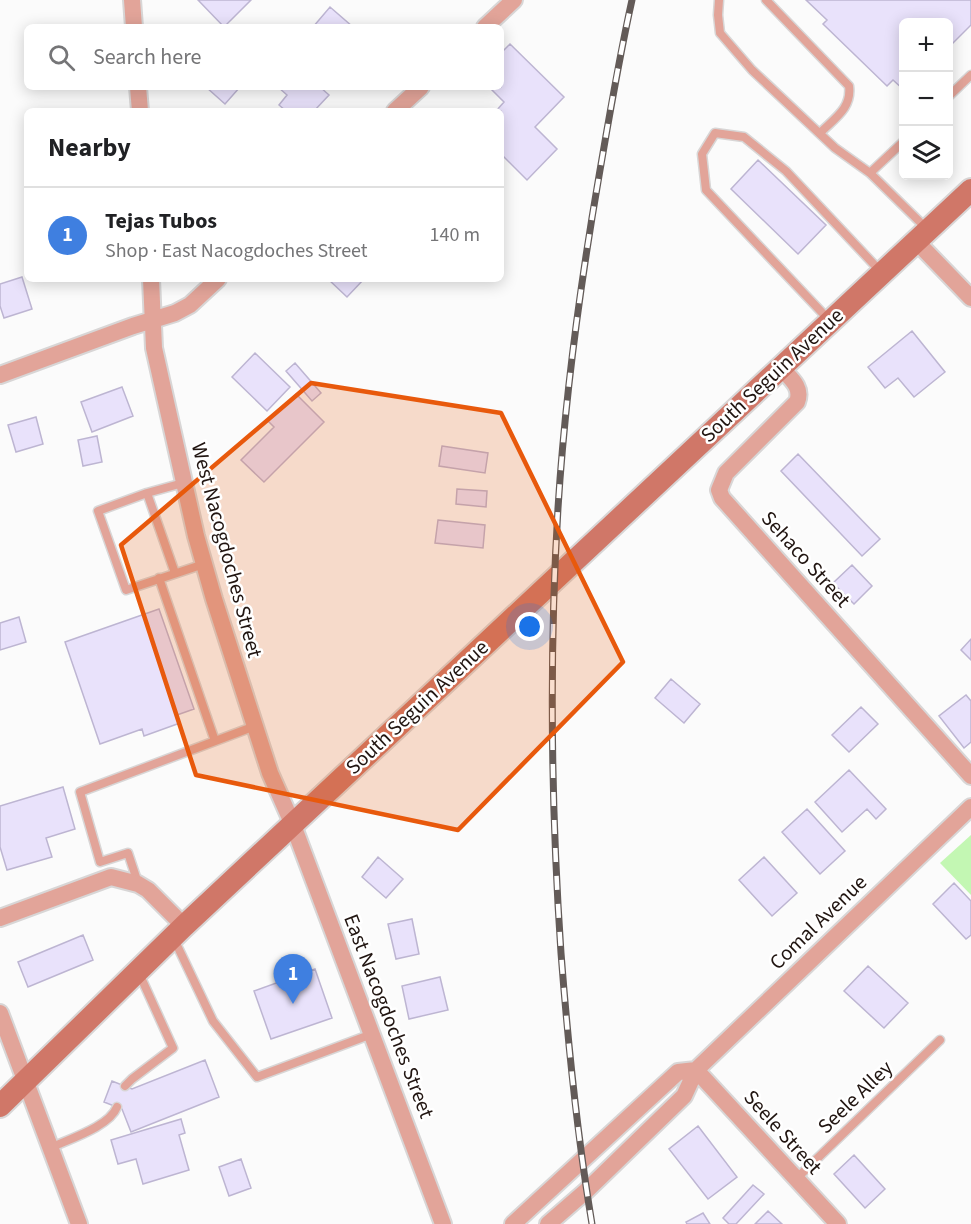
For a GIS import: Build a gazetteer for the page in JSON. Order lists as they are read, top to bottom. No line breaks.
{"streets":{"main road":["South Seguin Avenue"],"street":["West Nacogdoches Street","Sehaco Street","Comal Avenue","East Nacogdoches Street","Seele Street"],"lane":["Seele Alley"]},"crossings":[["South Seguin Avenue","West Nacogdoches Street"],["South Seguin Avenue","Sehaco Street"],["South Seguin Avenue","East Nacogdoches Street"],["West Nacogdoches Street","East Nacogdoches Street"],["Comal Avenue","Seele Street"],["Seele Alley","Seele Street"]],"page":{"map_buttons":["+","−"],"search":"Search here","heading":"Nearby","list":[{"mark":"1","name":"Tejas Tubos","note":"Shop · East Nacogdoches Street","value":"140 m"}],"pins":"1"}}
